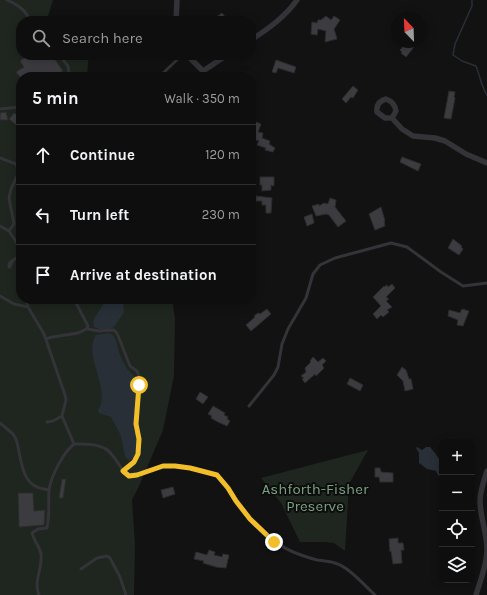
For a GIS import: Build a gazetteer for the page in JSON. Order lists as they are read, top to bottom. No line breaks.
{"parks":["Ashforth-Fisher Preserve"],"north":"top left","page":{"search":"Search here","heading":["5 min","Walk · 350 m"],"list":[["Continue","120 m"],["Turn left","230 m"],"Arrive at destination"],"map_buttons":["+","−"]}}
